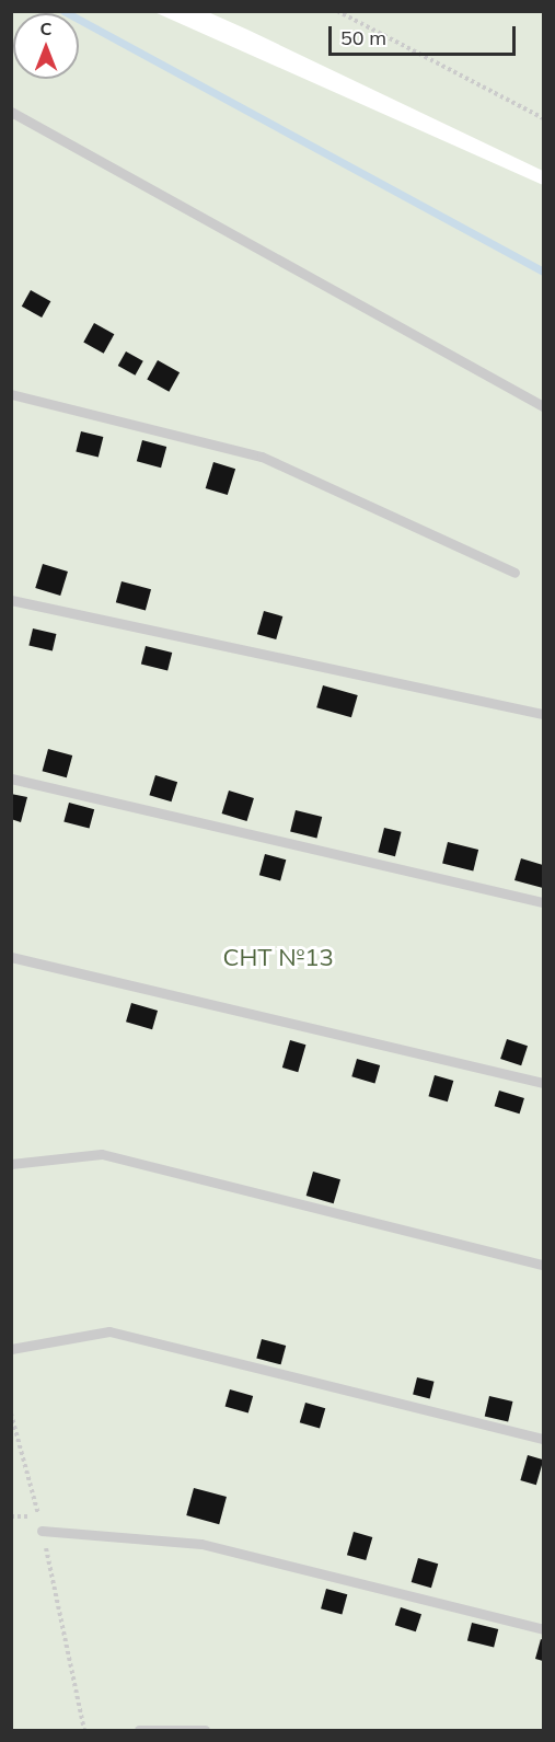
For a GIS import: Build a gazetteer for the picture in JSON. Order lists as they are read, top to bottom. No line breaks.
{"parks":["СНТ №13"],"scale_bar":"50 m","north":"top"}
